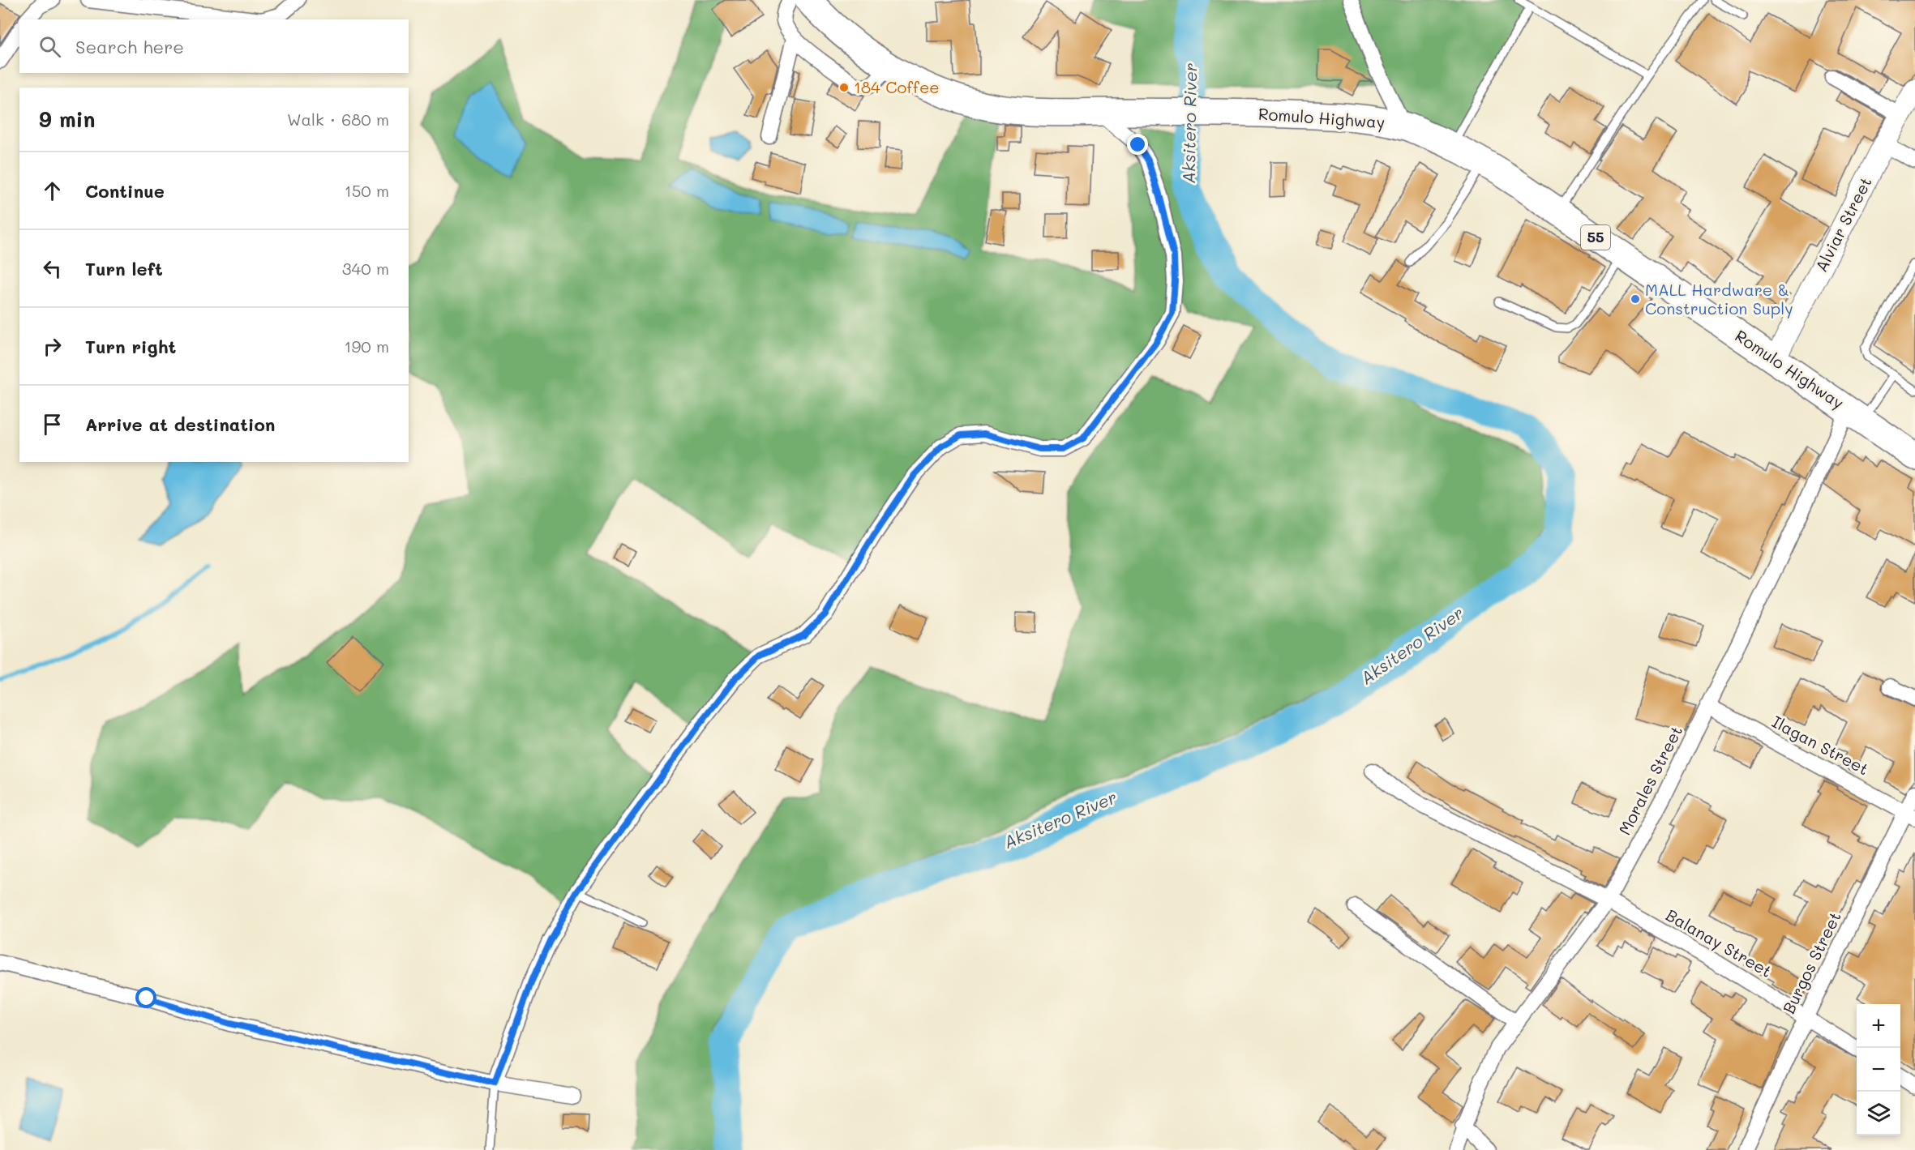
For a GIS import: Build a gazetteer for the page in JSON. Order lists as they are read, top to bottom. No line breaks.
{"streets":{"highway":["Romulo Highway","55"],"street":["Alviar Street","Ilagan Street","Morales Street","Balanay Street","Burgos Street"]},"crossings":[["Romulo Highway","Alviar Street"],["Romulo Highway","Morales Street"],["Ilagan Street","Morales Street"],["Ilagan Street","Burgos Street"],["Morales Street","Balanay Street"],["Balanay Street","Burgos Street"]],"water":["Aksitero River"],"places":["184 Coffee","MALL Hardware & Construction Suply"],"page":{"search":"Search here","heading":["9 min","Walk · 680 m"],"list":[["Continue","150 m"],["Turn left","340 m"],["Turn right","190 m"],"Arrive at destination"],"map_buttons":["+","−"]}}
